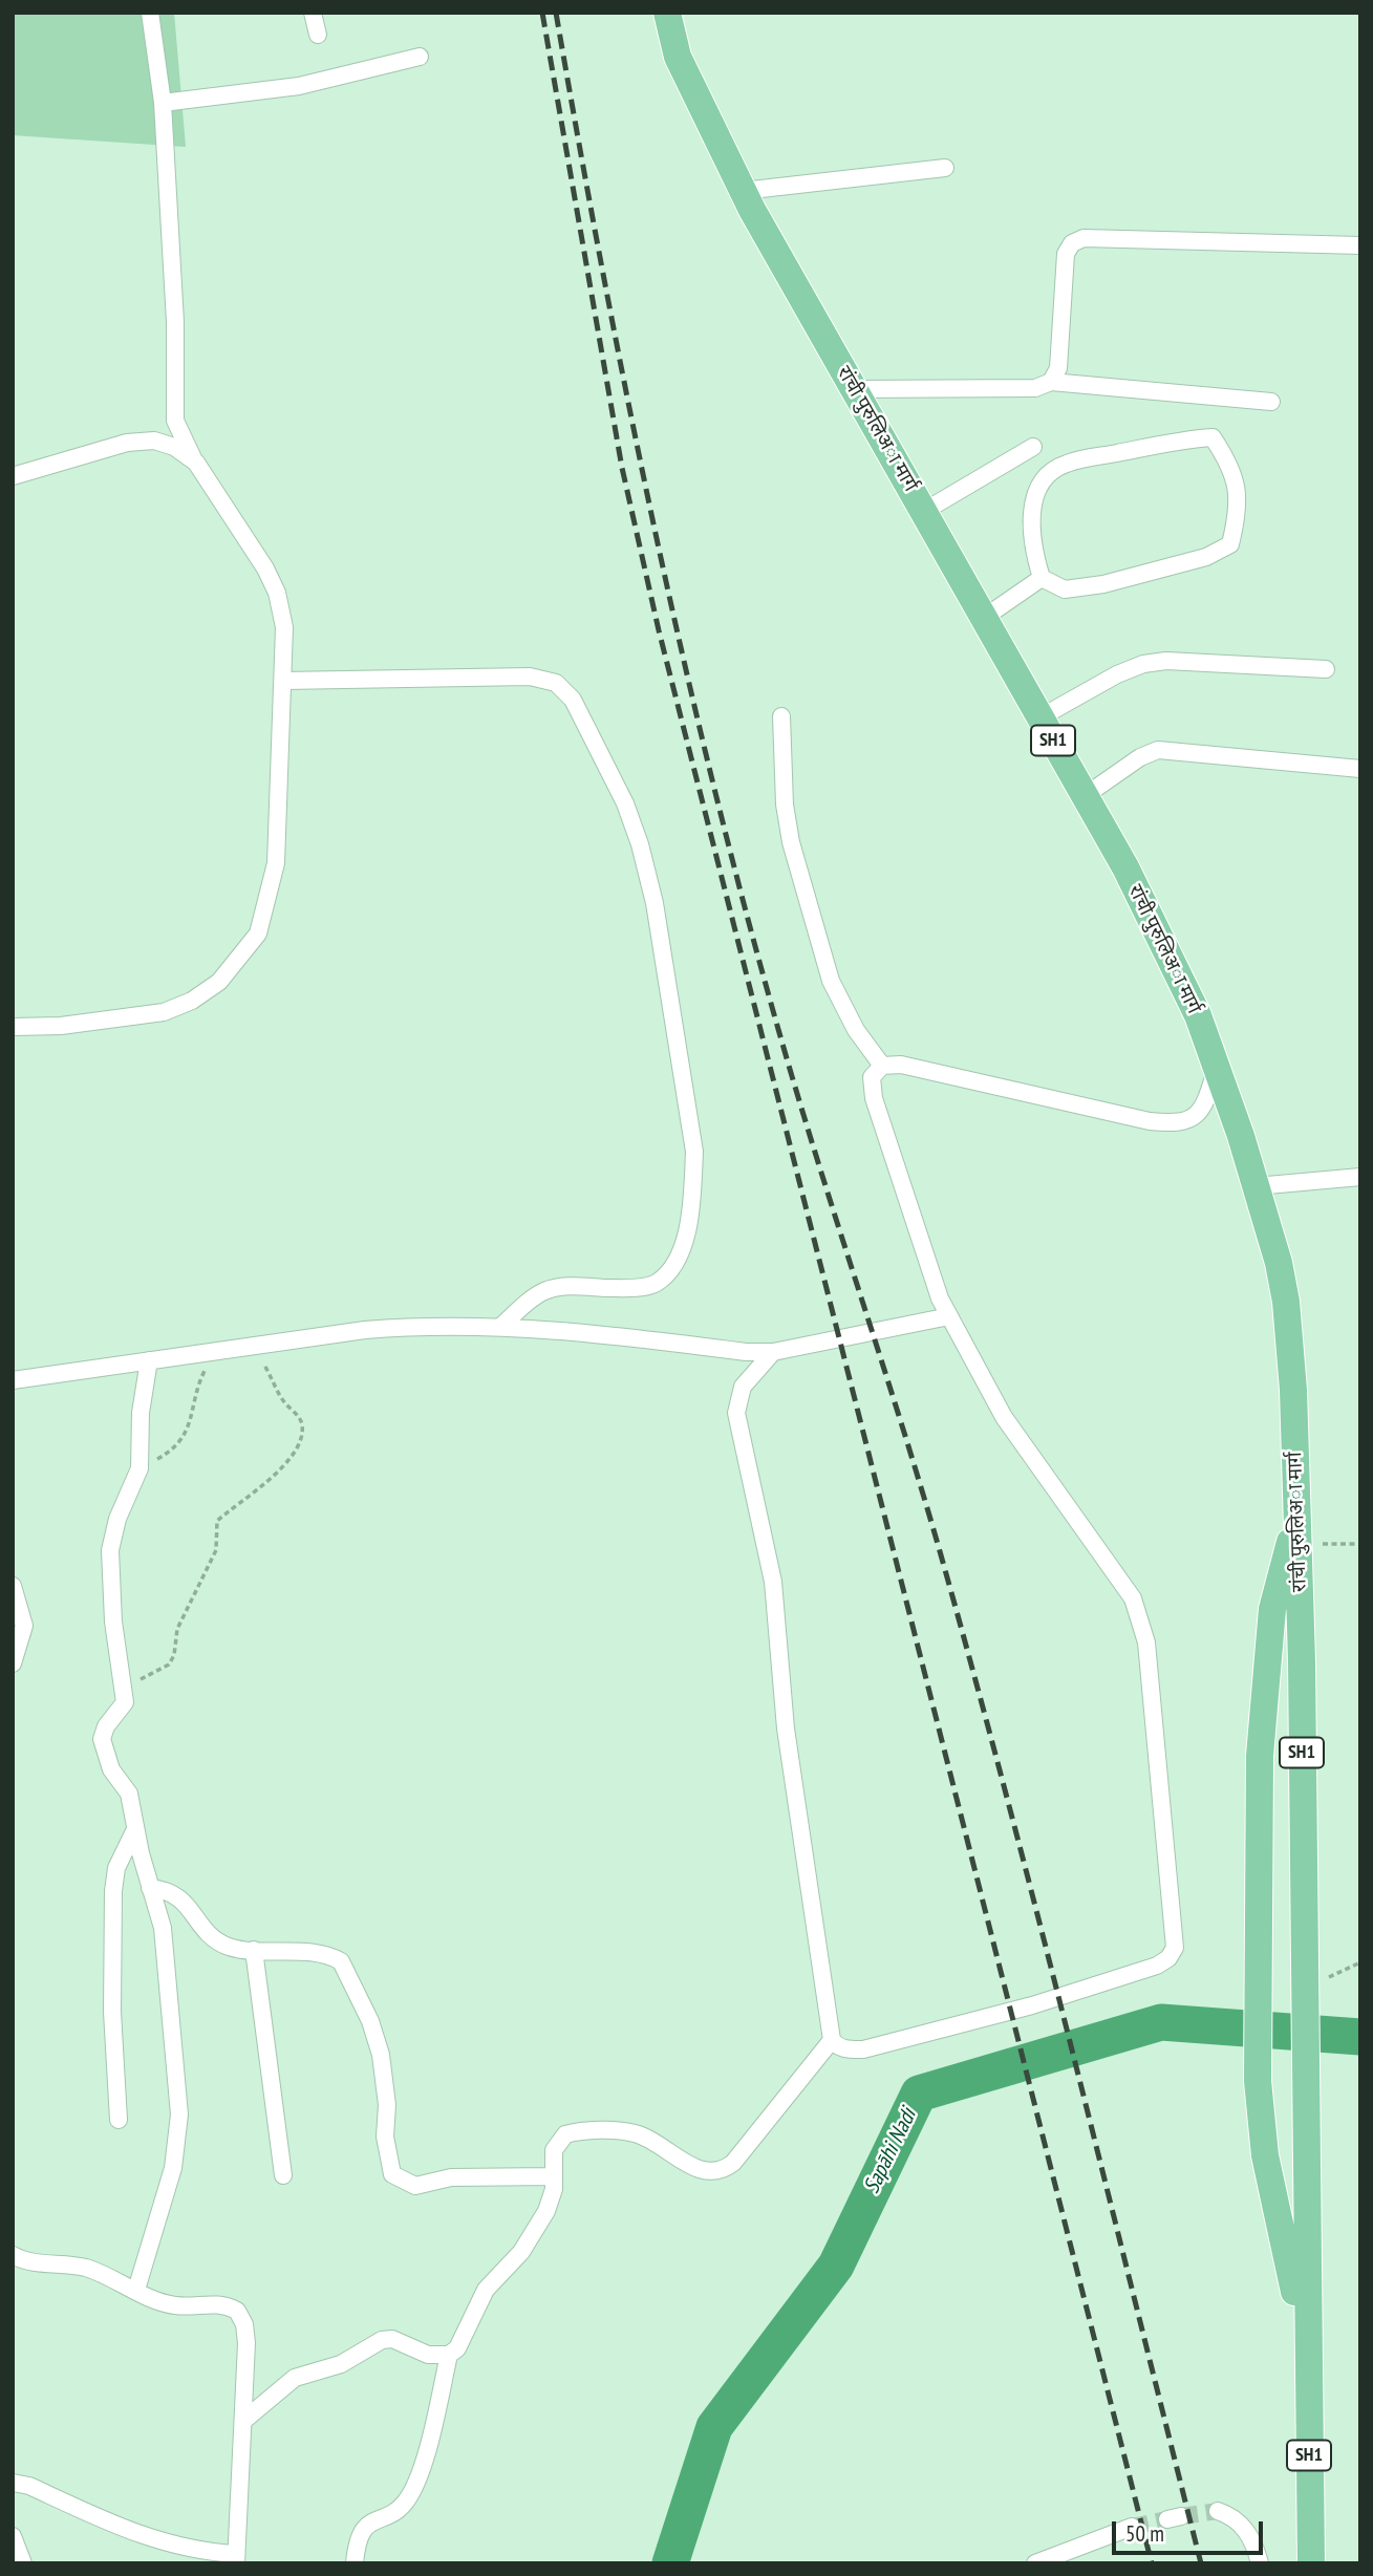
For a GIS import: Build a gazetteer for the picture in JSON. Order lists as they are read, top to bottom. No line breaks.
{"streets":{"main road":["रांची पुरुलिअा मार्ग","SH1"]},"crossings":[["रांची पुरुलिअा मार्ग","SH1"]],"water":["Sapāhi Nadi"],"scale_bar":"50 m"}
